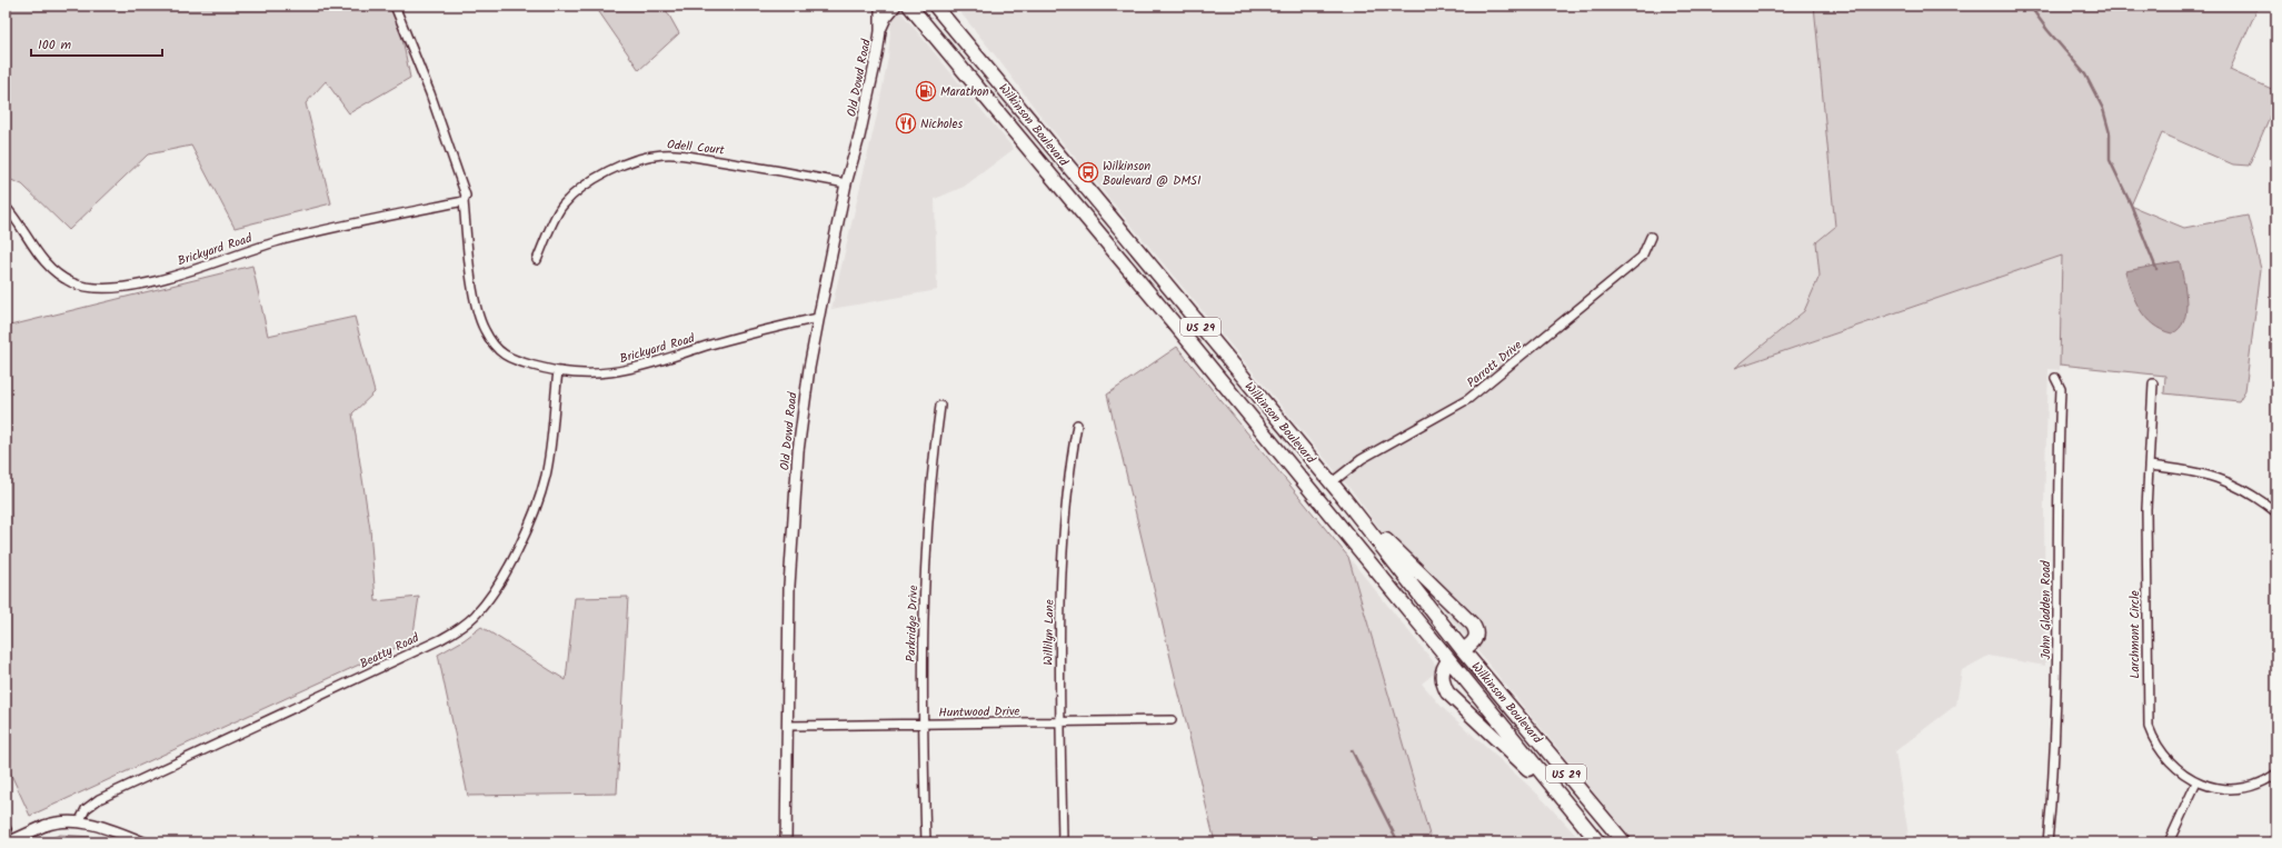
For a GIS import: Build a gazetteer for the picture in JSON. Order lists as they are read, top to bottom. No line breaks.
{"streets":{"main road":["Wilkinson Boulevard","US 29"],"street":["Old Dowd Road","Odell Court","Brickyard Road","Parrott Drive","John Gladden Road","Parkridge Drive","Willilyn Lane","Larchmont Circle","Beatty Road","Huntwood Drive"]},"crossings":[["Old Dowd Road","Odell Court"],["Old Dowd Road","Brickyard Road"],["Old Dowd Road","Huntwood Drive"],["Wilkinson Boulevard","Parrott Drive"],["Brickyard Road","Beatty Road"],["Parkridge Drive","Huntwood Drive"],["Willilyn Lane","Huntwood Drive"]],"places":{"fuel station":["Marathon"],"restaurant":["Nicholes"],"bus stop":["Wilkinson Boulevard @ DMSI"]},"scale_bar":"100 m"}
